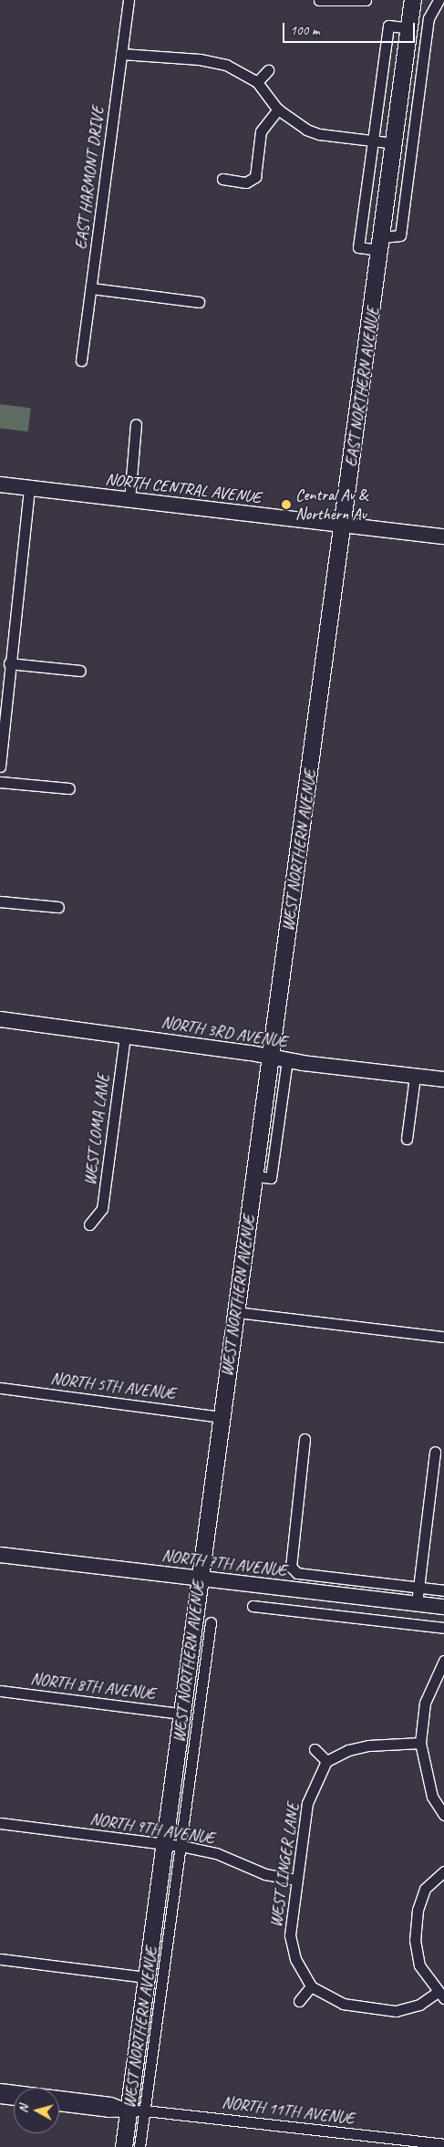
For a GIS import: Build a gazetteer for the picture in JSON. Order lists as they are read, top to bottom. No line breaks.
{"streets":{"main road":["EAST NORTHERN AVENUE","NORTH CENTRAL AVENUE","WEST NORTHERN AVENUE","NORTH 3RD AVENUE","NORTH 7TH AVENUE"],"street":["EAST HARMONT DRIVE","WEST LOMA LANE","NORTH 5TH AVENUE","NORTH 8TH AVENUE","NORTH 9TH AVENUE","WEST LINGER LANE","NORTH 11TH AVENUE"]},"crossings":[["EAST NORTHERN AVENUE","NORTH CENTRAL AVENUE"],["EAST NORTHERN AVENUE","WEST NORTHERN AVENUE"],["NORTH CENTRAL AVENUE","WEST NORTHERN AVENUE"],["WEST NORTHERN AVENUE","NORTH 3RD AVENUE"],["WEST NORTHERN AVENUE","NORTH 5TH AVENUE"],["WEST NORTHERN AVENUE","NORTH 7TH AVENUE"],["WEST NORTHERN AVENUE","NORTH 8TH AVENUE"],["WEST NORTHERN AVENUE","NORTH 9TH AVENUE"],["WEST NORTHERN AVENUE","NORTH 11TH AVENUE"],["NORTH 3RD AVENUE","WEST LOMA LANE"],["NORTH 9TH AVENUE","WEST LINGER LANE"]],"places":["Central Av & Northern Av"],"scale_bar":"100 m","north":"left"}
